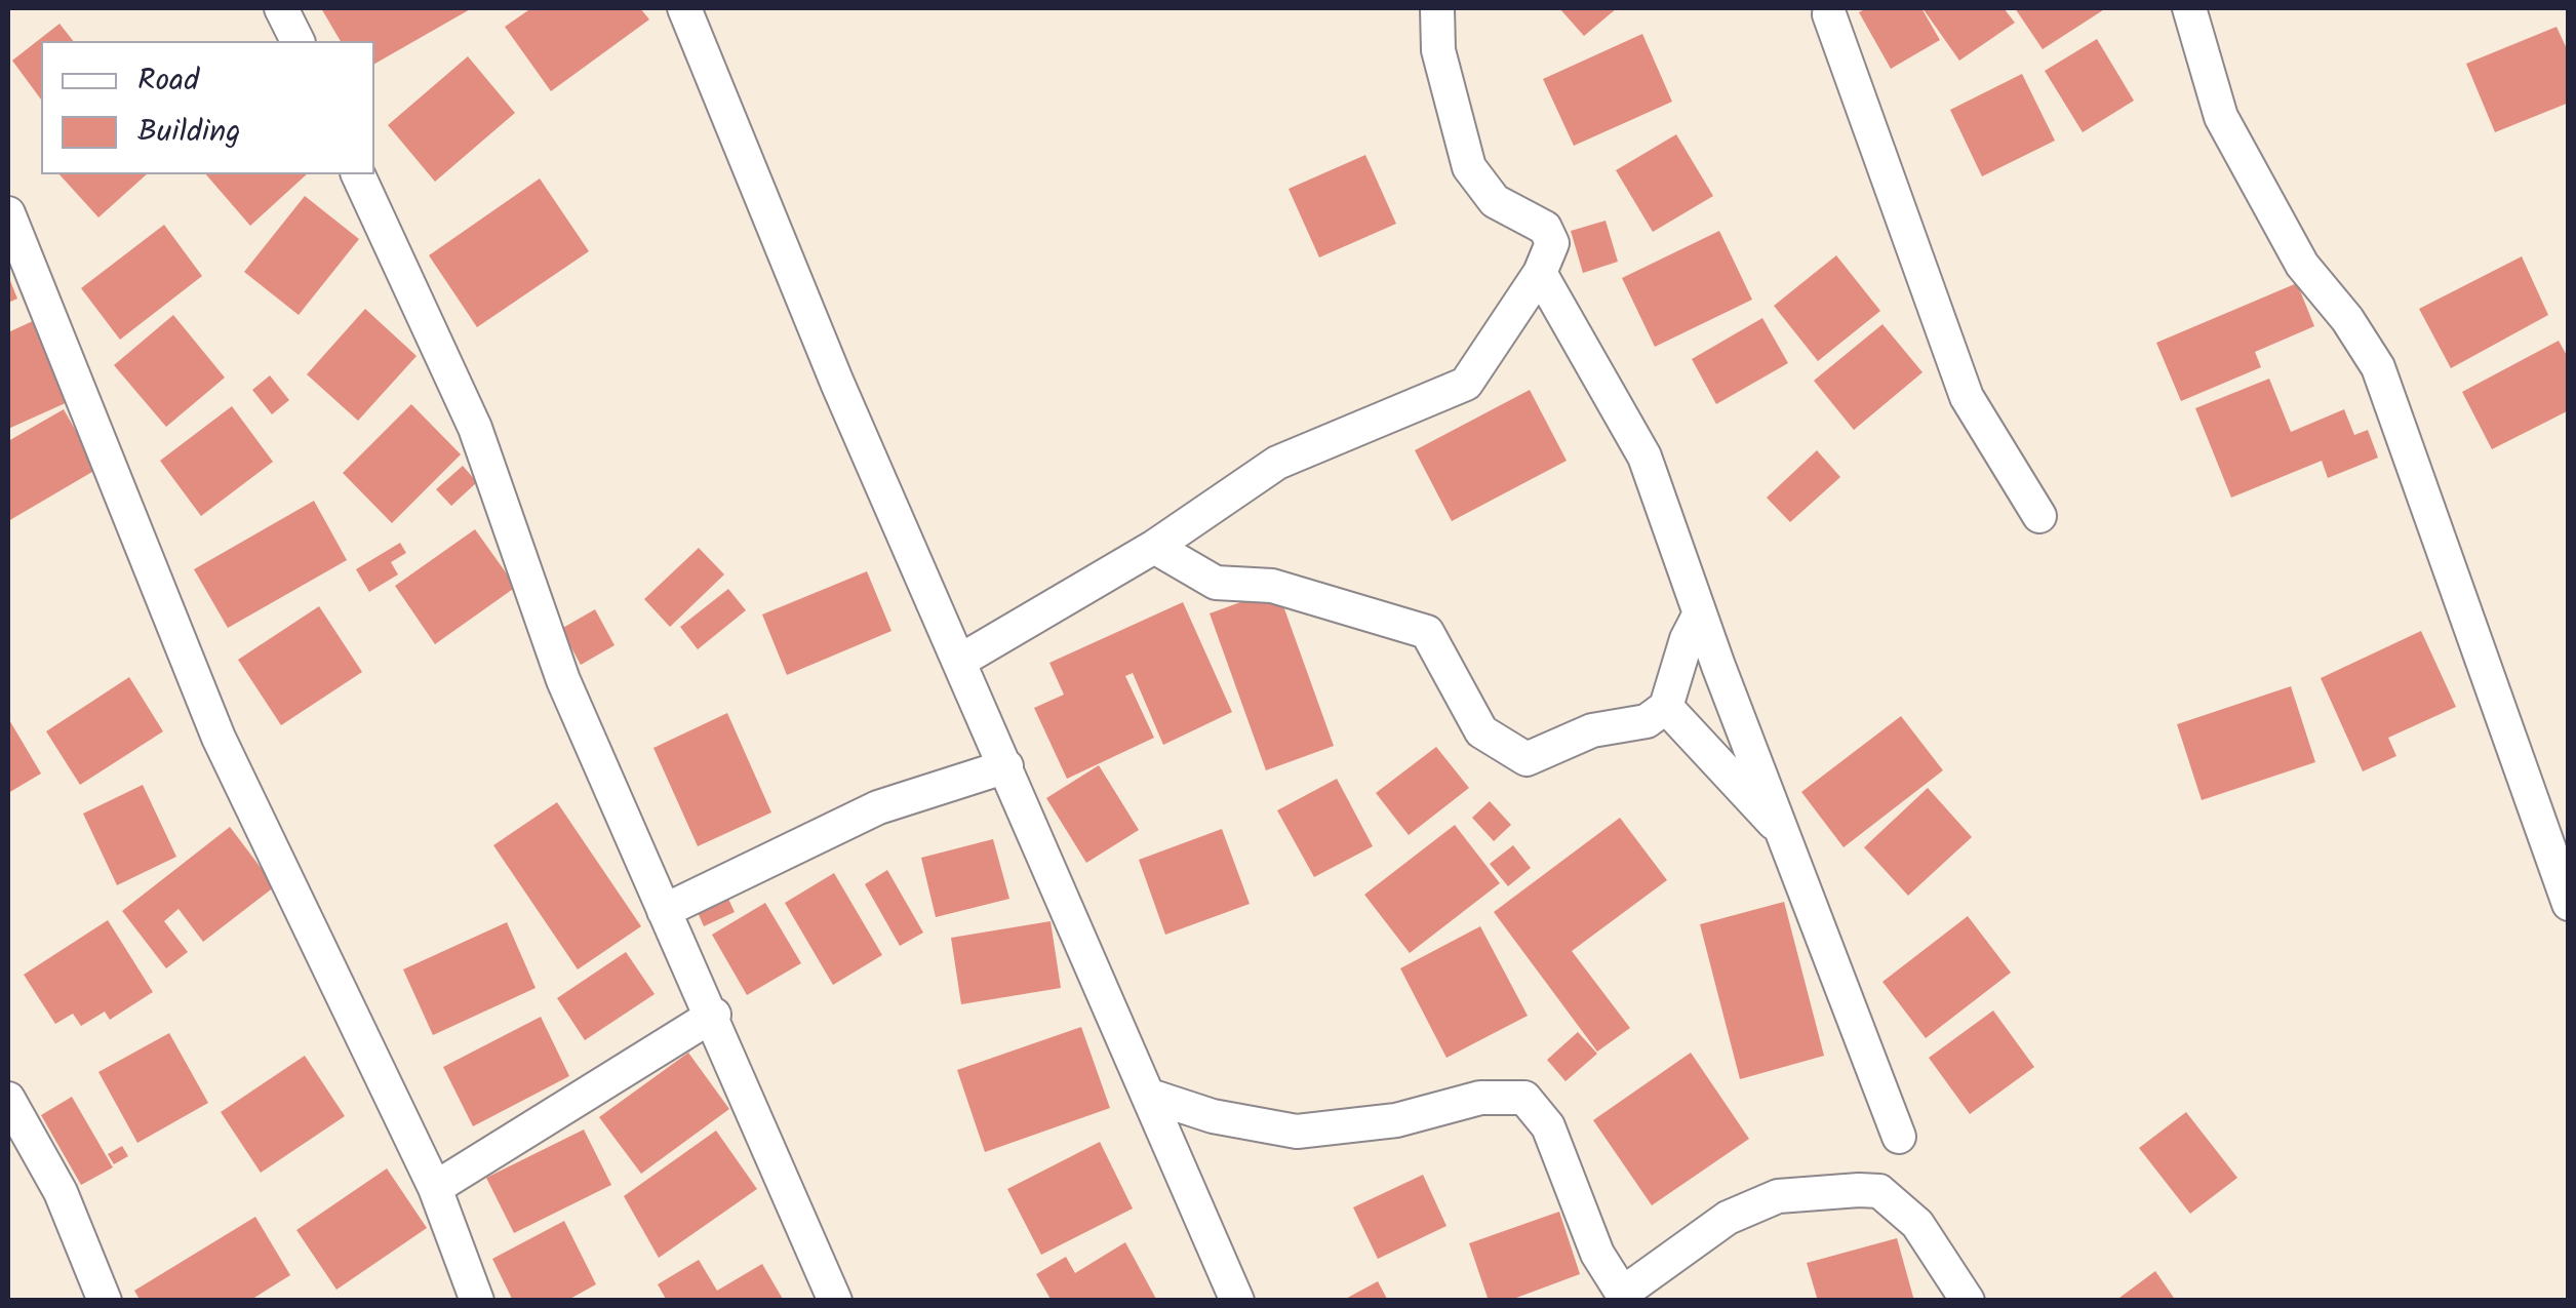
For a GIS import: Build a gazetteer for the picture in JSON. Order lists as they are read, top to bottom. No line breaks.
{"legend":["Road","Building"]}
